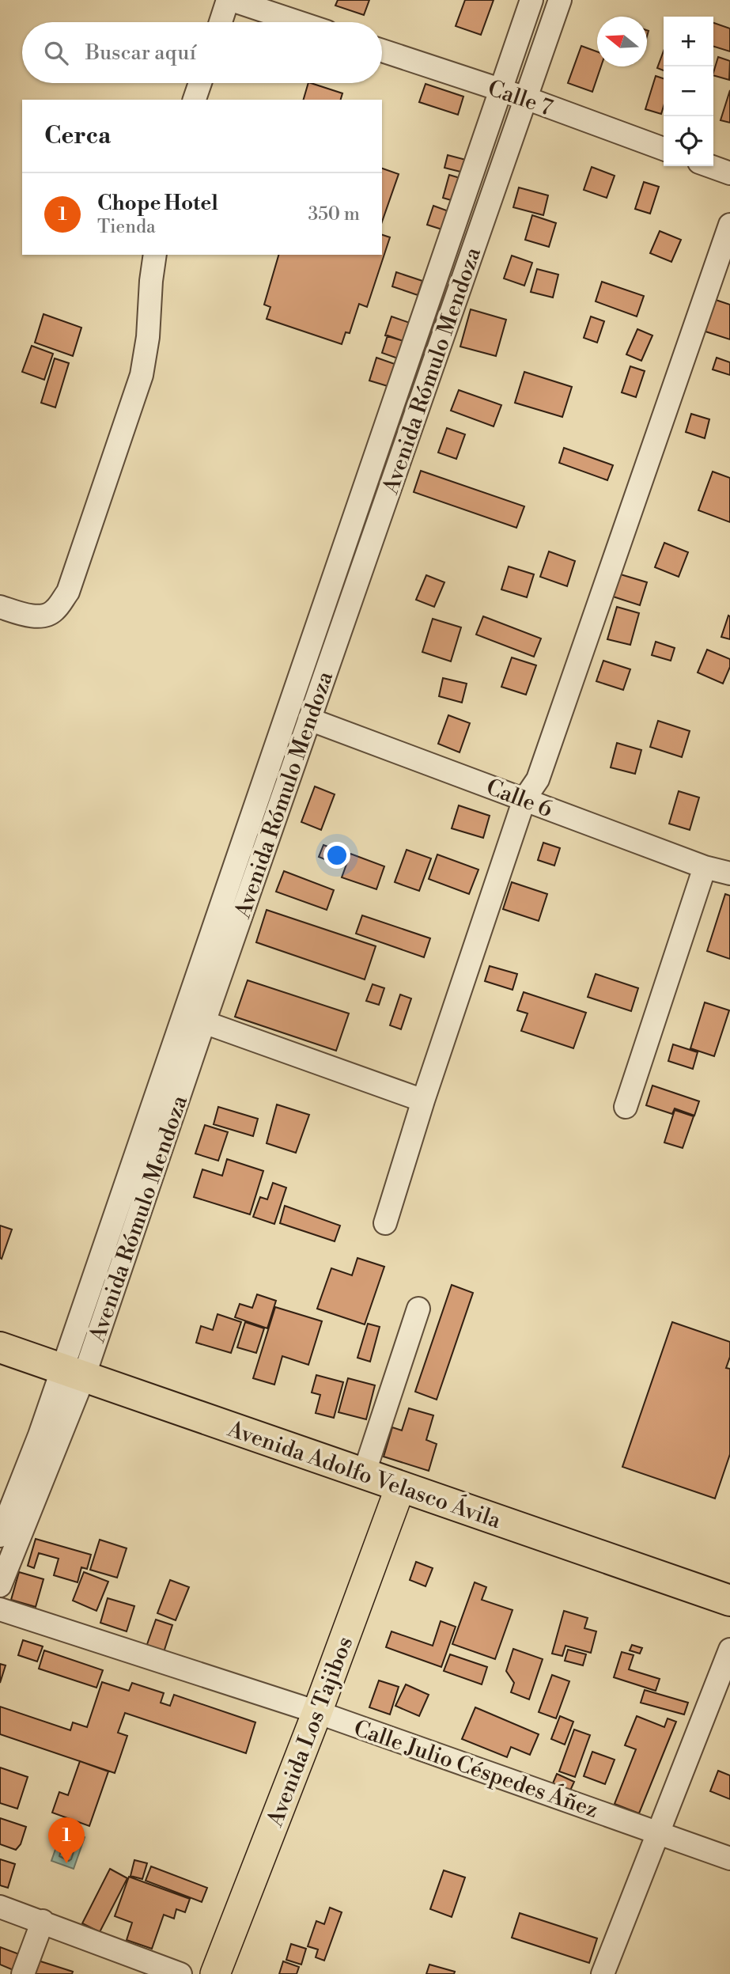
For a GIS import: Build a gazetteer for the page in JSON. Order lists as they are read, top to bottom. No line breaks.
{"streets":{"highway":["Avenida Adolfo Velasco Ávila"],"main road":["Avenida Los Tajibos"],"street":["Calle 7","Avenida Rómulo Mendoza","Calle 6","Calle Julio Céspedes Áñez"]},"crossings":[["Calle 7","Avenida Rómulo Mendoza"],["Avenida Rómulo Mendoza","Calle 6"],["Avenida Rómulo Mendoza","Avenida Adolfo Velasco Ávila"],["Avenida Adolfo Velasco Ávila","Avenida Los Tajibos"],["Avenida Los Tajibos","Calle Julio Céspedes Áñez"]],"north":"left","page":{"map_buttons":["+","−"],"search":"Buscar aquí","heading":"Cerca","list":[{"mark":"1","name":"Chope Hotel","note":"Tienda","value":"350 m"}],"pins":"1"}}
